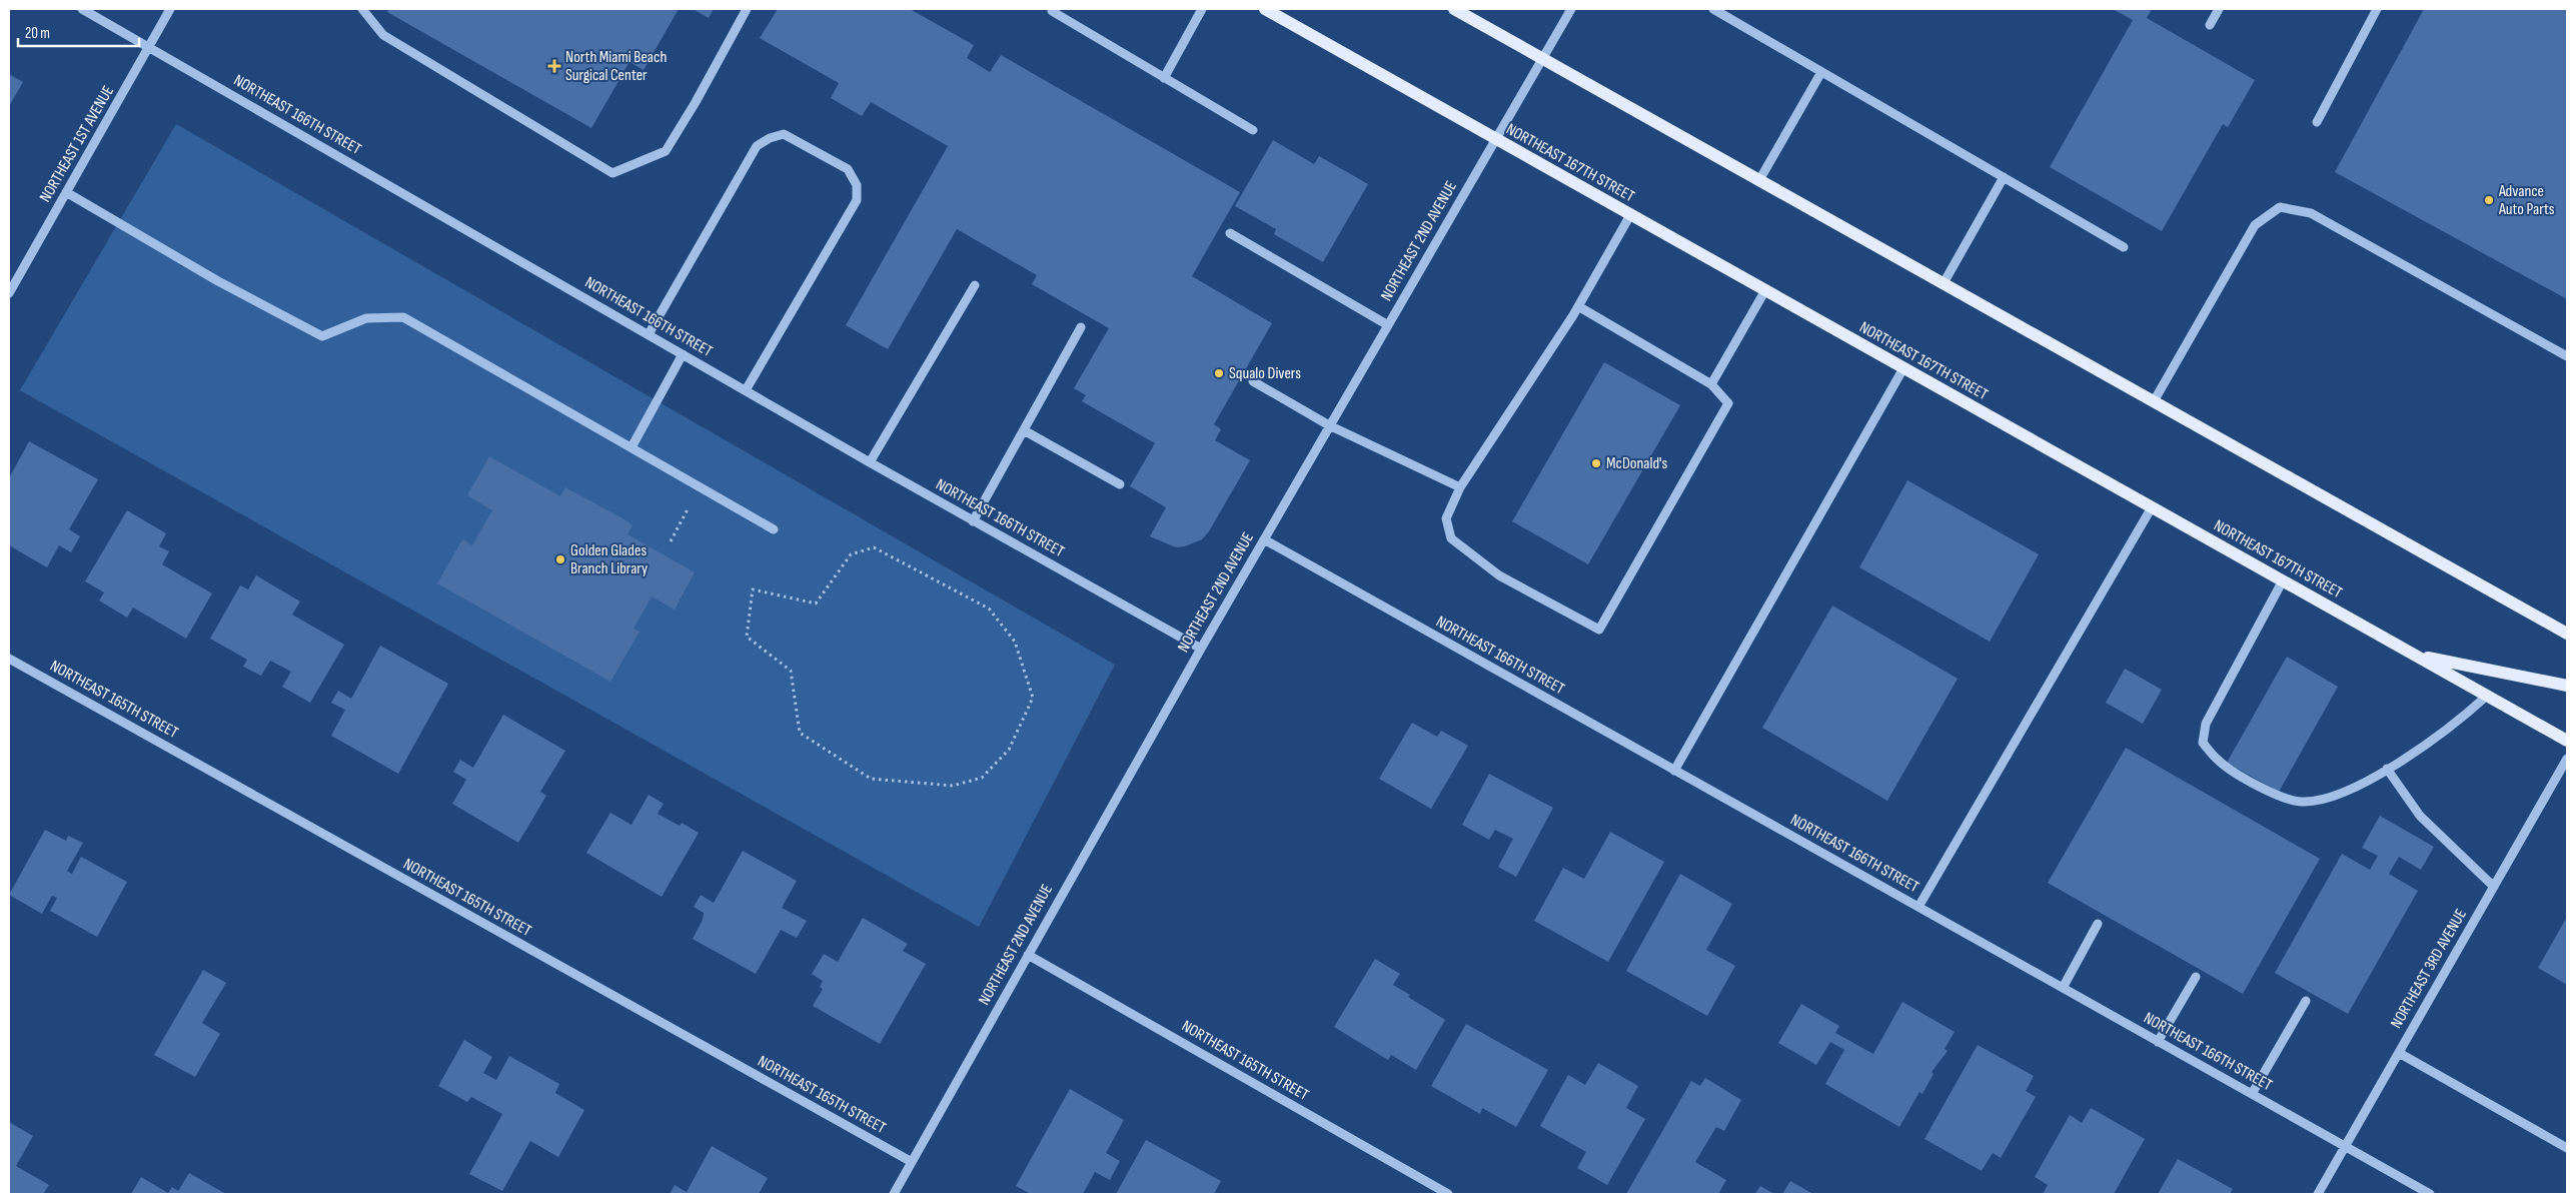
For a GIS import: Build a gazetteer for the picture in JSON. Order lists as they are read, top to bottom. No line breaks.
{"streets":{"main road":["NORTHEAST 167TH STREET"],"street":["NORTHEAST 166TH STREET","NORTHEAST 1ST AVENUE","NORTHEAST 2ND AVENUE","NORTHEAST 165TH STREET","NORTHEAST 3RD AVENUE"]},"crossings":[["NORTHEAST 166TH STREET","NORTHEAST 1ST AVENUE"],["NORTHEAST 166TH STREET","NORTHEAST 2ND AVENUE"],["NORTHEAST 166TH STREET","NORTHEAST 3RD AVENUE"],["NORTHEAST 167TH STREET","NORTHEAST 2ND AVENUE"],["NORTHEAST 2ND AVENUE","NORTHEAST 165TH STREET"]],"places":{"health":["North Miami Beach Surgical Center"],"other":["Advance Auto Parts","Squalo Divers","McDonald's","Golden Glades Branch Library"]},"scale_bar":"20 m"}
